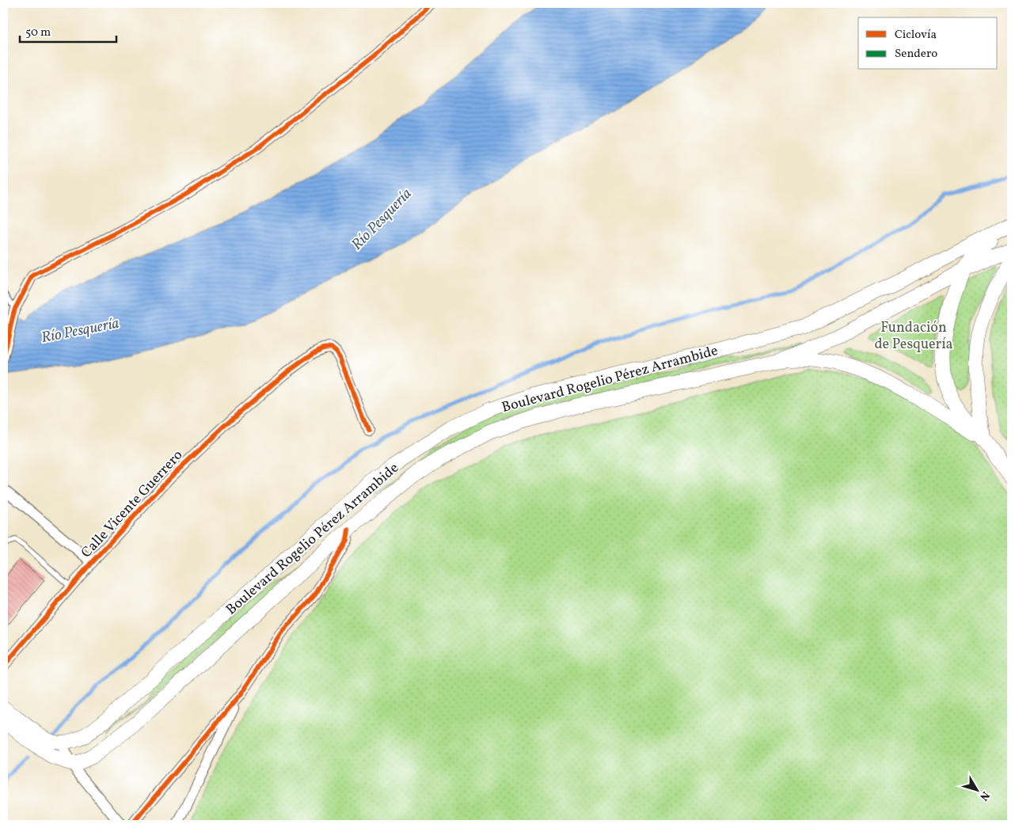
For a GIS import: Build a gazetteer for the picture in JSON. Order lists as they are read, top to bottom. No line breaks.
{"streets":{"main road":["Boulevard Rogelio Pérez Arrambide"],"street":["Calle Vicente Guerrero"]},"water":["Río Pesquería"],"parks":["Fundación de Pesquería"],"legend":["Ciclovía","Sendero"],"scale_bar":"50 m","north":"bottom right"}
